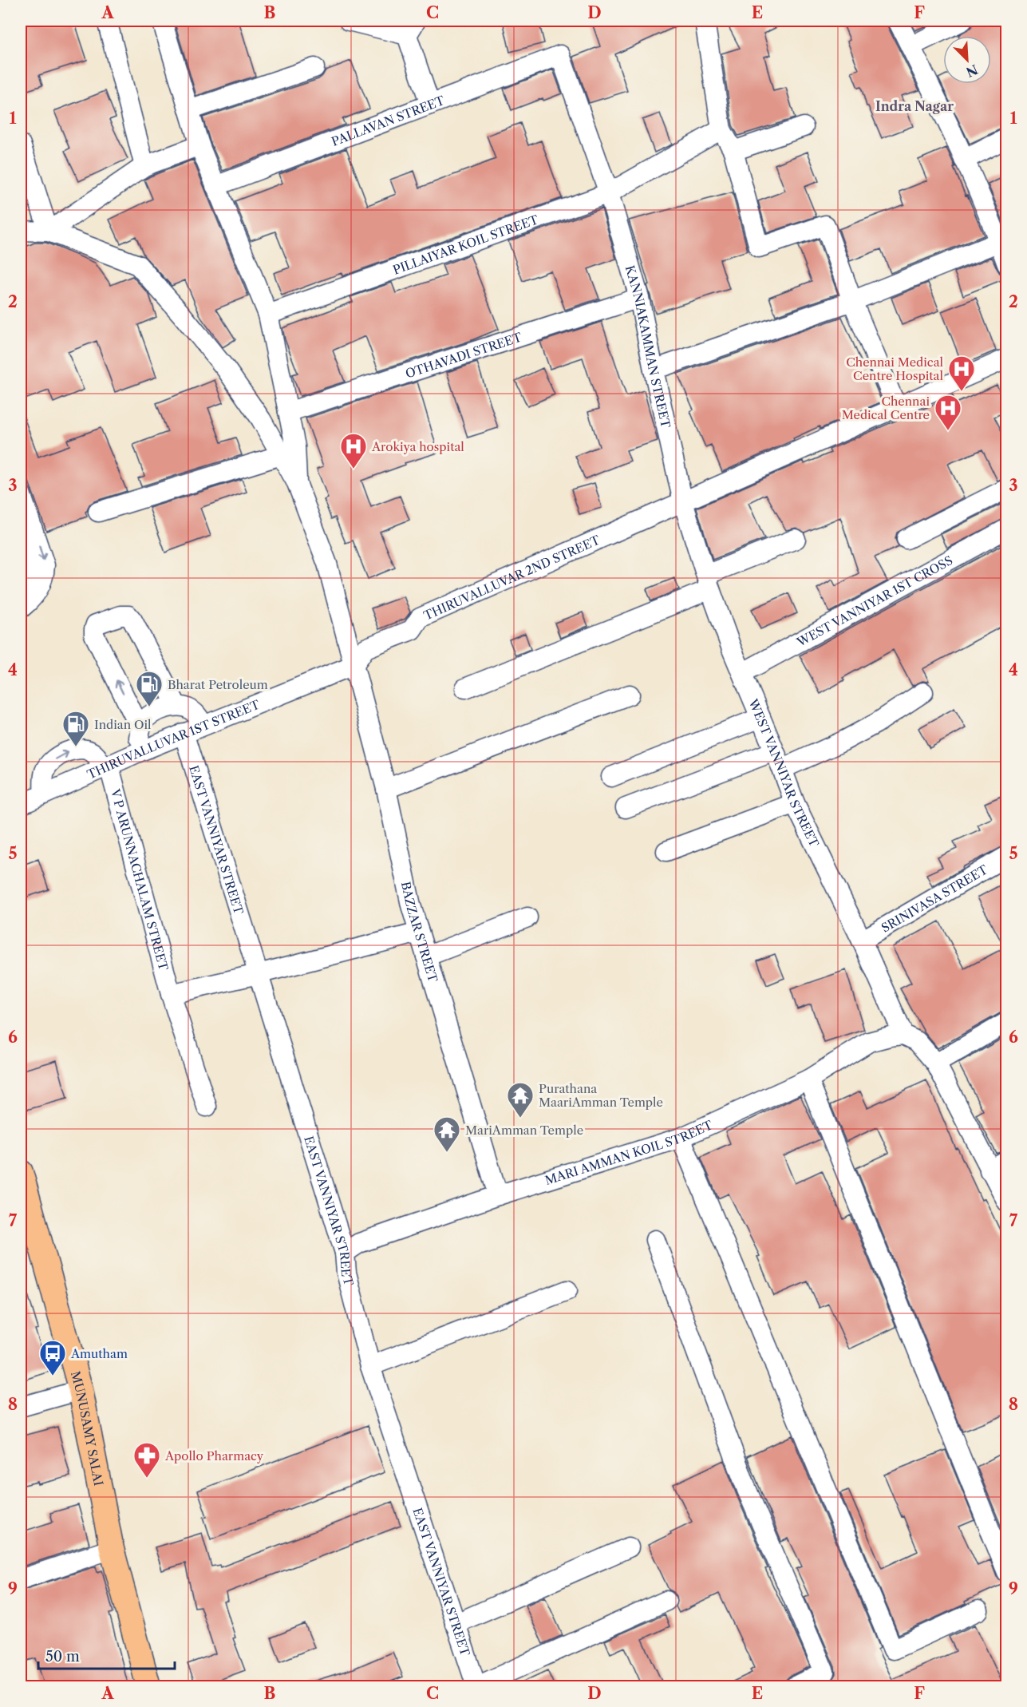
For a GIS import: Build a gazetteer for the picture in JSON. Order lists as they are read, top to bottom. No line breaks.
{"streets":{"main road":["MUNUSAMY SALAI"],"street":["PALLAVAN STREET","PILLAIYAR KOIL STREET","KANNIAKAMMAN STREET","OTHAVADI STREET","THIRUVALLUVAR 2ND STREET","WEST VANNIYAR 1ST CROSS","THIRUVALLUVAR 1ST STREET","WEST VANNIYAR STREET","EAST VANNIYAR STREET","V P ARUNNACHALAM STREET","SRINIVASA STREET","BAZZAR STREET","MARI AMMAN KOIL STREET"]},"crossings":[["PALLAVAN STREET","KANNIAKAMMAN STREET"],["PILLAIYAR KOIL STREET","KANNIAKAMMAN STREET"],["KANNIAKAMMAN STREET","OTHAVADI STREET"],["KANNIAKAMMAN STREET","THIRUVALLUVAR 2ND STREET"],["KANNIAKAMMAN STREET","WEST VANNIYAR STREET"],["THIRUVALLUVAR 2ND STREET","THIRUVALLUVAR 1ST STREET"],["THIRUVALLUVAR 2ND STREET","WEST VANNIYAR STREET"],["THIRUVALLUVAR 2ND STREET","BAZZAR STREET"],["WEST VANNIYAR 1ST CROSS","WEST VANNIYAR STREET"],["THIRUVALLUVAR 1ST STREET","EAST VANNIYAR STREET"],["THIRUVALLUVAR 1ST STREET","V P ARUNNACHALAM STREET"],["THIRUVALLUVAR 1ST STREET","BAZZAR STREET"],["WEST VANNIYAR STREET","SRINIVASA STREET"],["WEST VANNIYAR STREET","MARI AMMAN KOIL STREET"],["EAST VANNIYAR STREET","MARI AMMAN KOIL STREET"],["BAZZAR STREET","MARI AMMAN KOIL STREET"]],"districts":["Indra Nagar"],"places":{"hospital":["Chennai Medical Centre Hospital","Chennai Medical Centre","Arokiya hospital"],"fuel station":["Bharat Petroleum","Indian Oil"],"temple":["Purathana MaariAmman Temple","MariAmman Temple"],"bus stop":["Amutham"],"pharmacy":["Apollo Pharmacy"]},"scale_bar":"50 m","north":"bottom right","grid":{"columns":["A","B","C","D","E","F"],"rows":["1","2","3","4","5","6","7","8","9"]}}
